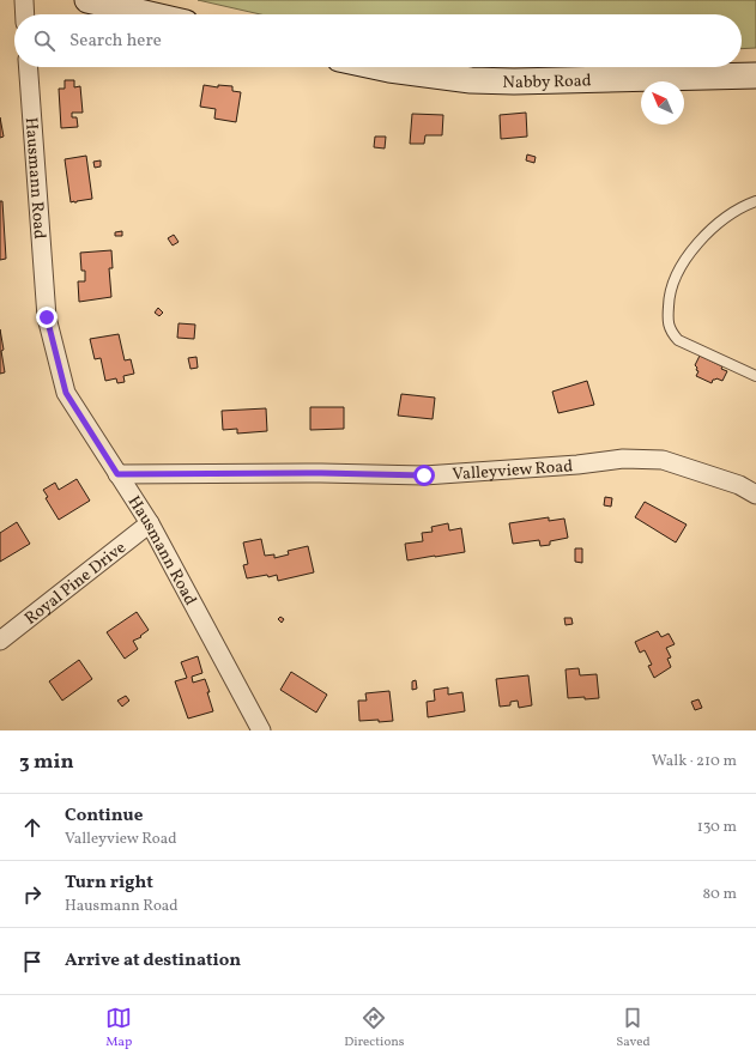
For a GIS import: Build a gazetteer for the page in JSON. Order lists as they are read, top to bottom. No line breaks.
{"streets":{"main road":["Nabby Road"],"street":["Hausmann Road","Valleyview Road","Royal Pine Drive"]},"crossings":[["Hausmann Road","Valleyview Road"],["Hausmann Road","Royal Pine Drive"]],"north":"top left","page":{"search":"Search here","heading":["3 min","Walk · 210 m"],"list":[["Continue","Valleyview Road","130 m"],["Turn right","Hausmann Road","80 m"],"Arrive at destination"],"nav":["Map","Directions","Saved"]}}
